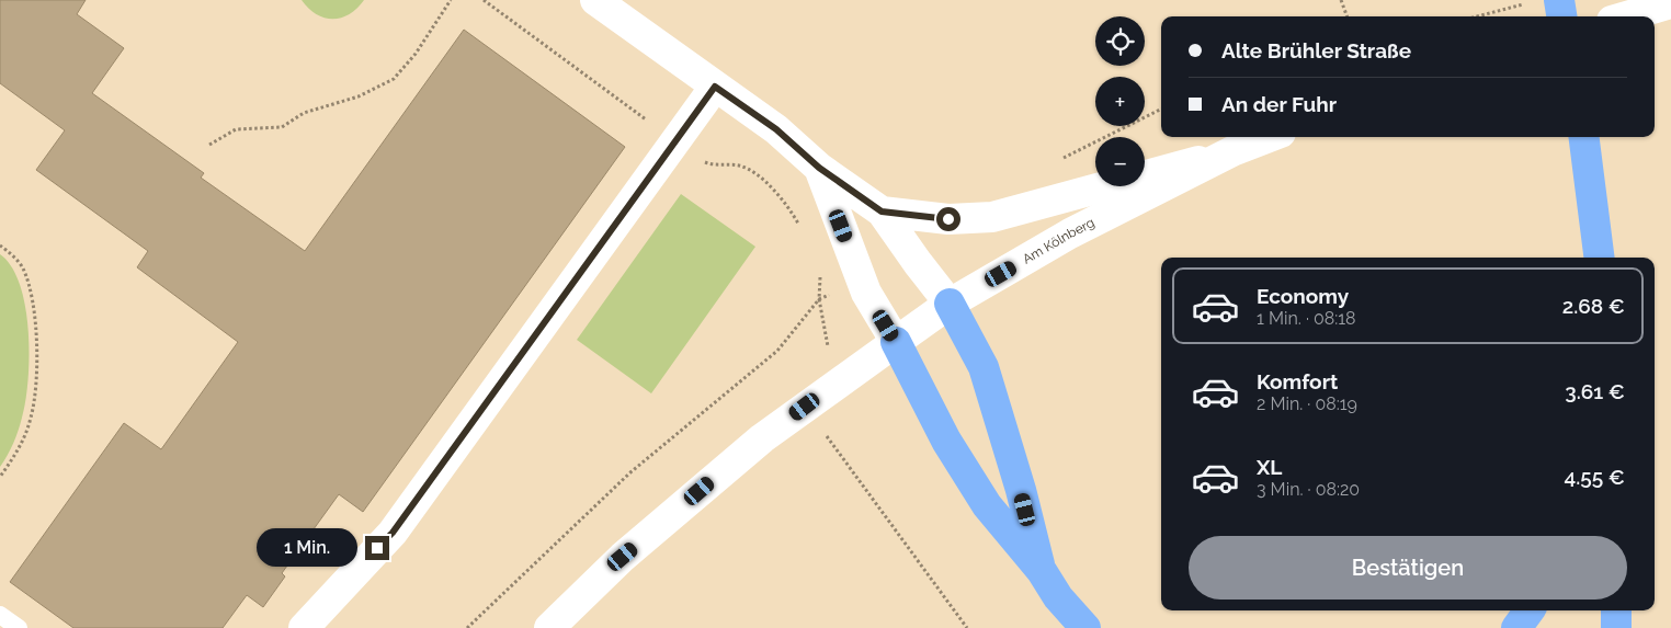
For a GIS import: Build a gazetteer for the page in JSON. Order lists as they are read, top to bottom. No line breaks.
{"streets":{"street":["Am Kölnberg"]},"page":{"map_buttons":["+","−"],"banner":["Alte Brühler Straße","An der Fuhr"],"list":[{"name":"Economy","note":"1 Min. · 08:18","value":"2.68 €"},{"name":"Komfort","note":"2 Min. · 08:19","value":"3.61 €"},{"name":"XL","note":"3 Min. · 08:20","value":"4.55 €"}],"buttons":"Bestätigen","bubble":"1 Min."}}
